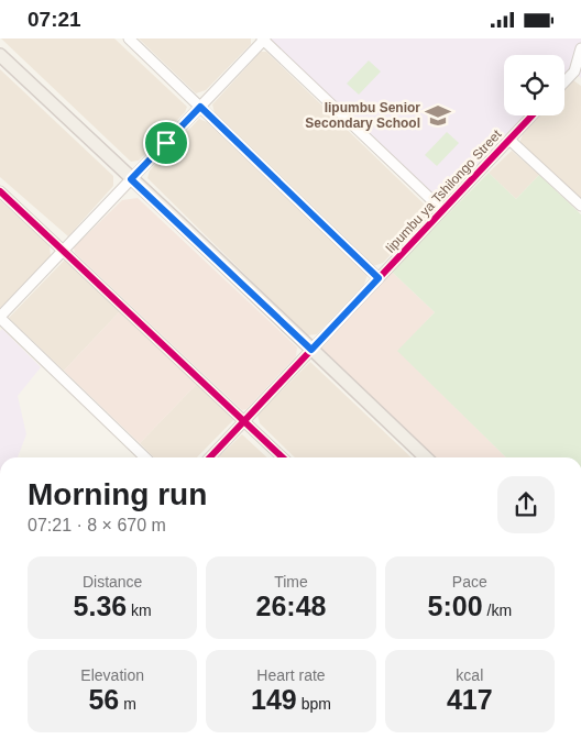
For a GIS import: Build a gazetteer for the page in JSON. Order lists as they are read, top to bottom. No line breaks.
{"streets":{"street":["Iipumbu ya Tshilongo Street"]},"places":{"school or university":["Iipumbu Senior Secondary School"]},"page":{"status":"07:21","heading":["Morning run","07:21 · 8 × 670 m"],"stats":[["Distance","5.36 km"],["Time","26:48"],["Pace","5:00 /km"],["Elevation","56 m"],["Heart rate","149 bpm"],["kcal","417"]]}}
